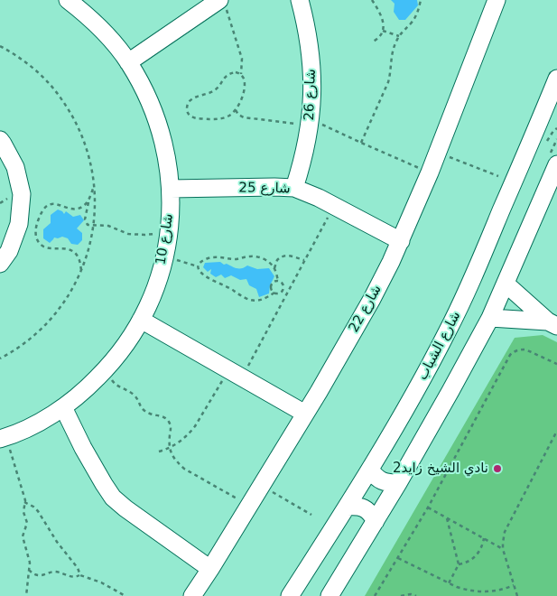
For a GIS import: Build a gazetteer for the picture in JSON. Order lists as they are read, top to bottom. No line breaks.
{"streets":{"street":["شارع 26","شارع 25","شارع 10","شارع 22","شارع الشباب"]},"crossings":[["شارع 26","شارع 25"],["شارع 25","شارع 10"],["شارع 25","شارع 22"]],"places":["نادي الشيخ زايد2"]}
